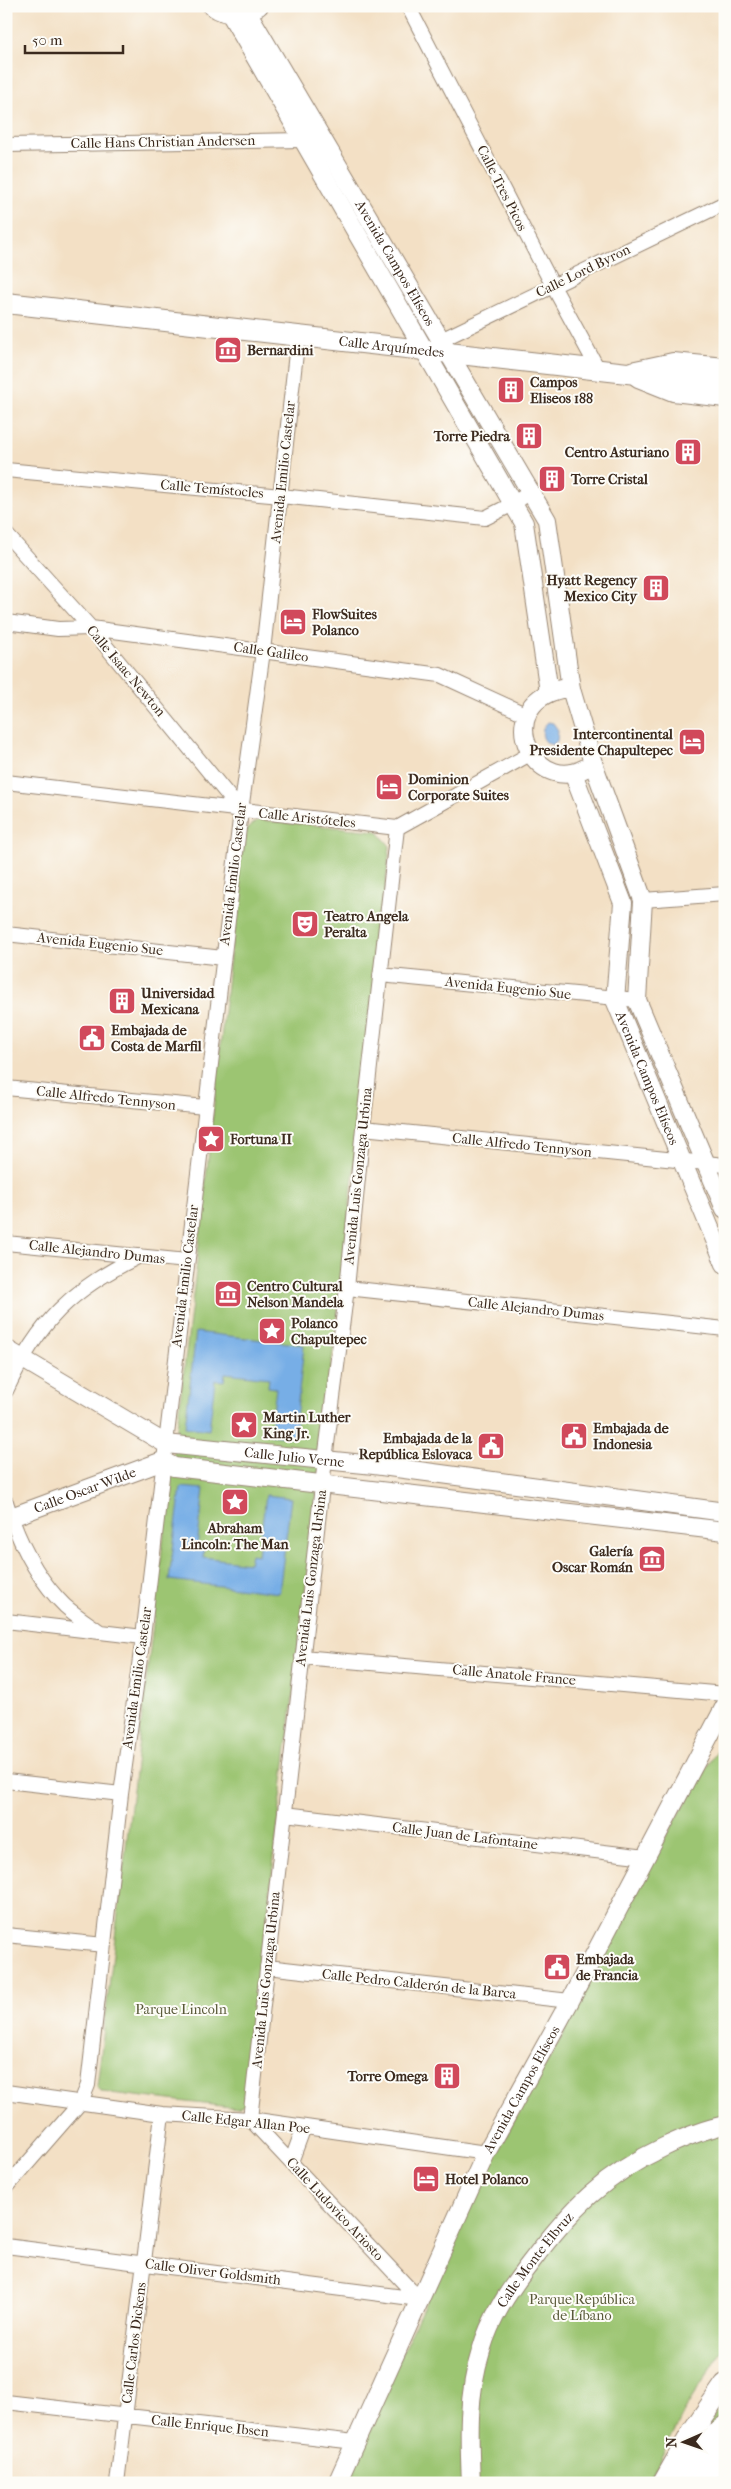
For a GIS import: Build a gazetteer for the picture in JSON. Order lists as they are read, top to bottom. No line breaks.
{"streets":{"main road":["Calle Arquímedes"],"street":["Calle Hans Christian Andersen","Calle Tres Picos","Avenida Campos Elíseos","Calle Lord Byron","Avenida Emilio Castelar","Calle Temístocles","Calle Galileo","Calle Isaac Newton","Calle Aristóteles","Avenida Eugenio Sue","Calle Alfredo Tennyson","Avenida Luis Gonzaga Urbina","Calle Alejandro Dumas","Calle Julio Verne","Calle Oscar Wilde","Calle Anatole France","Calle Juan de Lafontaine","Calle Pedro Calderón de la Barca","Calle Edgar Allan Poe","Calle Ludovico Ariosto","Calle Monte Elbruz","Calle Oliver Goldsmith","Calle Carlos Dickens","Calle Enrique Ibsen"]},"crossings":[["Calle Hans Christian Andersen","Avenida Campos Elíseos"],["Calle Tres Picos","Calle Lord Byron"],["Calle Tres Picos","Calle Arquímedes"],["Avenida Campos Elíseos","Calle Lord Byron"],["Avenida Campos Elíseos","Calle Arquímedes"],["Avenida Campos Elíseos","Calle Temístocles"],["Avenida Campos Elíseos","Calle Galileo"],["Avenida Campos Elíseos","Avenida Eugenio Sue"],["Avenida Campos Elíseos","Calle Alfredo Tennyson"],["Avenida Campos Elíseos","Calle Juan de Lafontaine"],["Avenida Campos Elíseos","Calle Pedro Calderón de la Barca"],["Avenida Campos Elíseos","Calle Edgar Allan Poe"],["Avenida Campos Elíseos","Calle Ludovico Ariosto"],["Avenida Campos Elíseos","Calle Oliver Goldsmith"],["Avenida Campos Elíseos","Calle Enrique Ibsen"],["Calle Lord Byron","Calle Arquímedes"],["Calle Arquímedes","Avenida Emilio Castelar"],["Avenida Emilio Castelar","Calle Temístocles"],["Avenida Emilio Castelar","Calle Galileo"],["Avenida Emilio Castelar","Calle Isaac Newton"],["Avenida Emilio Castelar","Calle Aristóteles"],["Avenida Emilio Castelar","Avenida Eugenio Sue"],["Avenida Emilio Castelar","Calle Alfredo Tennyson"],["Avenida Emilio Castelar","Calle Alejandro Dumas"],["Avenida Emilio Castelar","Calle Julio Verne"],["Avenida Emilio Castelar","Calle Oscar Wilde"],["Avenida Emilio Castelar","Calle Edgar Allan Poe"],["Calle Galileo","Calle Isaac Newton"],["Calle Isaac Newton","Calle Aristóteles"],["Calle Aristóteles","Avenida Luis Gonzaga Urbina"],["Avenida Eugenio Sue","Avenida Luis Gonzaga Urbina"],["Calle Alfredo Tennyson","Avenida Luis Gonzaga Urbina"],["Avenida Luis Gonzaga Urbina","Calle Alejandro Dumas"],["Avenida Luis Gonzaga Urbina","Calle Julio Verne"],["Avenida Luis Gonzaga Urbina","Calle Anatole France"],["Avenida Luis Gonzaga Urbina","Calle Juan de Lafontaine"],["Avenida Luis Gonzaga Urbina","Calle Pedro Calderón de la Barca"],["Avenida Luis Gonzaga Urbina","Calle Edgar Allan Poe"],["Avenida Luis Gonzaga Urbina","Calle Ludovico Ariosto"],["Calle Julio Verne","Calle Oscar Wilde"],["Calle Edgar Allan Poe","Calle Ludovico Ariosto"],["Calle Edgar Allan Poe","Calle Carlos Dickens"],["Calle Ludovico Ariosto","Calle Oliver Goldsmith"],["Calle Oliver Goldsmith","Calle Carlos Dickens"],["Calle Carlos Dickens","Calle Enrique Ibsen"]],"parks":["Parque Lincoln","Parque República de Líbano"],"places":{"museum":["Bernardini","Centro Cultural Nelson Mandela","Galería Oscar Román"],"building":["Campos Eliseos 188","Torre Piedra","Centro Asturiano","Torre Cristal","Hyatt Regency Mexico City","Universidad Mexicana","Torre Omega"],"hotel":["FlowSuites Polanco","Intercontinental Presidente Chapultepec","Dominion Corporate Suites","Hotel Polanco"],"theatre":["Teatro Angela Peralta"],"public building":["Embajada de Costa de Marfil","Embajada de Indonesia","Embajada de la República Eslovaca","Embajada de Francia"],"place":["Fortuna II","Polanco Chapultepec","Martin Luther King Jr.","Abraham Lincoln: The Man"]},"scale_bar":"50 m","north":"left"}
